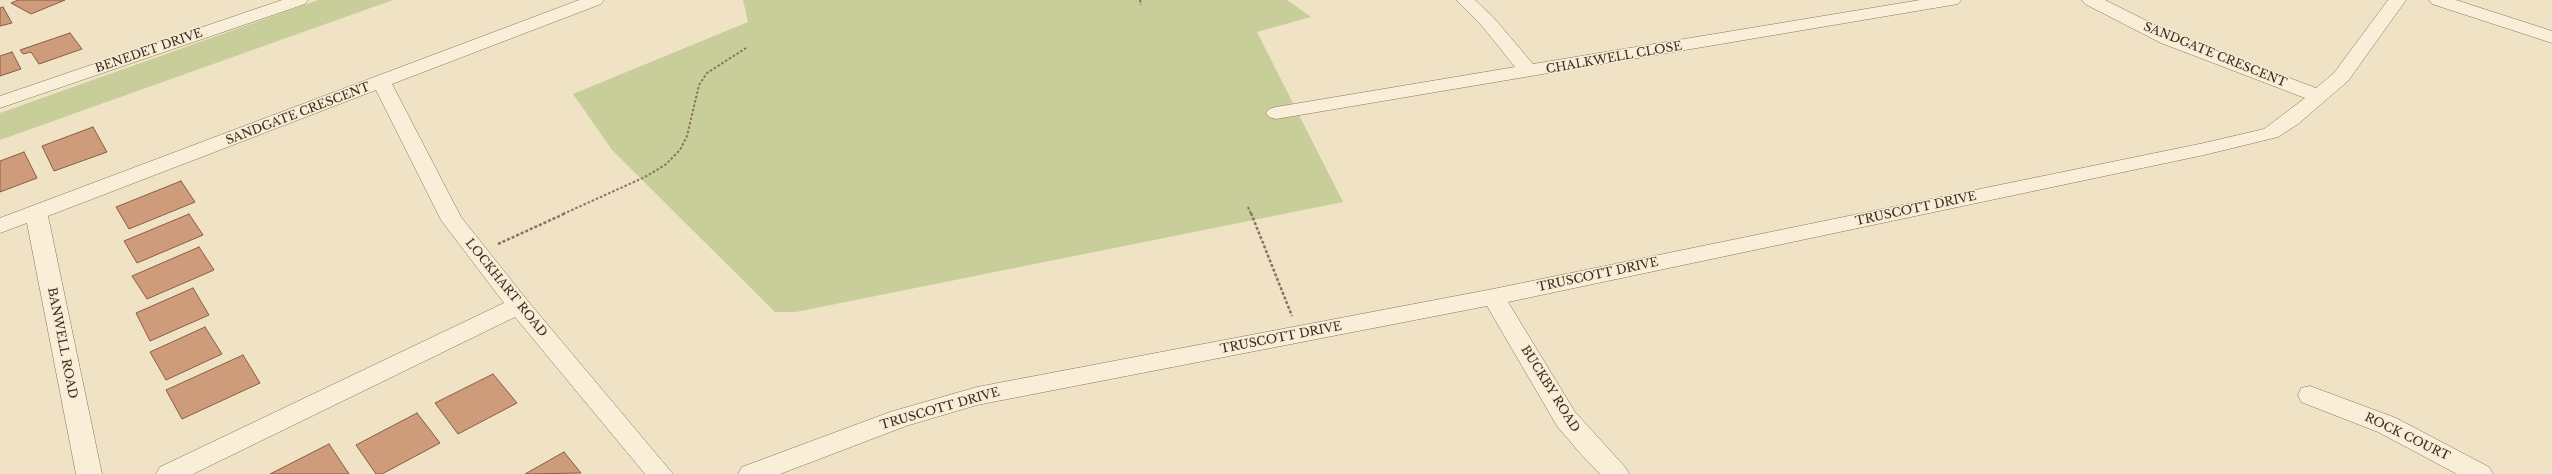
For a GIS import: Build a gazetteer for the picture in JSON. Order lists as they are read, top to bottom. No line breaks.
{"streets":{"street":["BENEDET DRIVE","SANDGATE CRESCENT","CHALKWELL CLOSE","TRUSCOTT DRIVE","LOCKHART ROAD","BANWELL ROAD","BUCKBY ROAD","ROCK COURT"]},"crossings":[["SANDGATE CRESCENT","TRUSCOTT DRIVE"],["SANDGATE CRESCENT","LOCKHART ROAD"],["SANDGATE CRESCENT","BANWELL ROAD"],["TRUSCOTT DRIVE","BUCKBY ROAD"]]}
